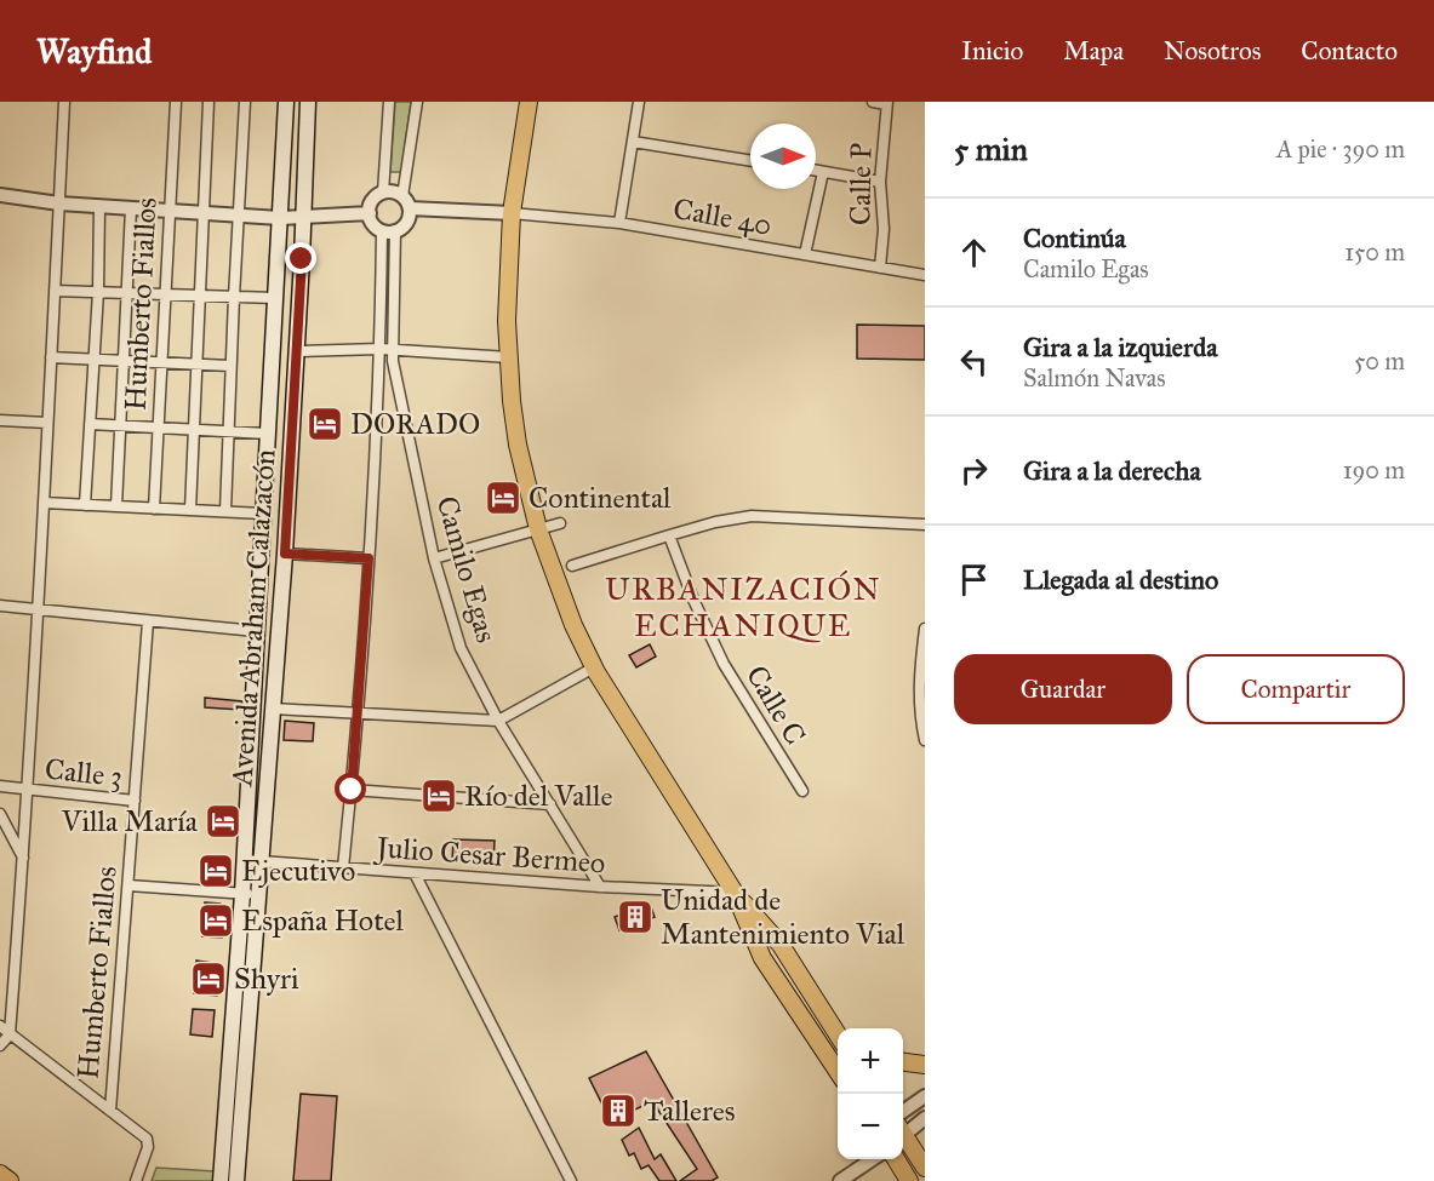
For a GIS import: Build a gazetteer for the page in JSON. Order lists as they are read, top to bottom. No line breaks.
{"streets":{"main road":["Avenida Abraham Calazacón"],"street":["Calle P","Calle 40","Humberto Fiallos","Camilo Egas","Calle C","Calle 3","Julio Cesar Bermeo"]},"crossings":[["Calle P","Calle 40"],["Humberto Fiallos","Calle 3"],["Camilo Egas","Julio Cesar Bermeo"],["Avenida Abraham Calazacón","Julio Cesar Bermeo"]],"districts":["URBANIZACIÓN ECHANIQUE"],"places":{"hotel":["DORADO","Continental","Río del Valle","Villa María","Ejecutivo","España Hotel","Shyri"],"building":["Unidad de Mantenimiento Vial","Talleres"]},"north":"right","page":{"header":"Wayfind","nav":["Inicio","Mapa","Nosotros","Contacto"],"heading":["5 min","A pie · 390 m"],"list":[["Continúa","Camilo Egas","150 m"],["Gira a la izquierda","Salmón Navas","50 m"],["Gira a la derecha","190 m"],"Llegada al destino"],"buttons":["Guardar","Compartir"],"map_buttons":["+","−"]}}
